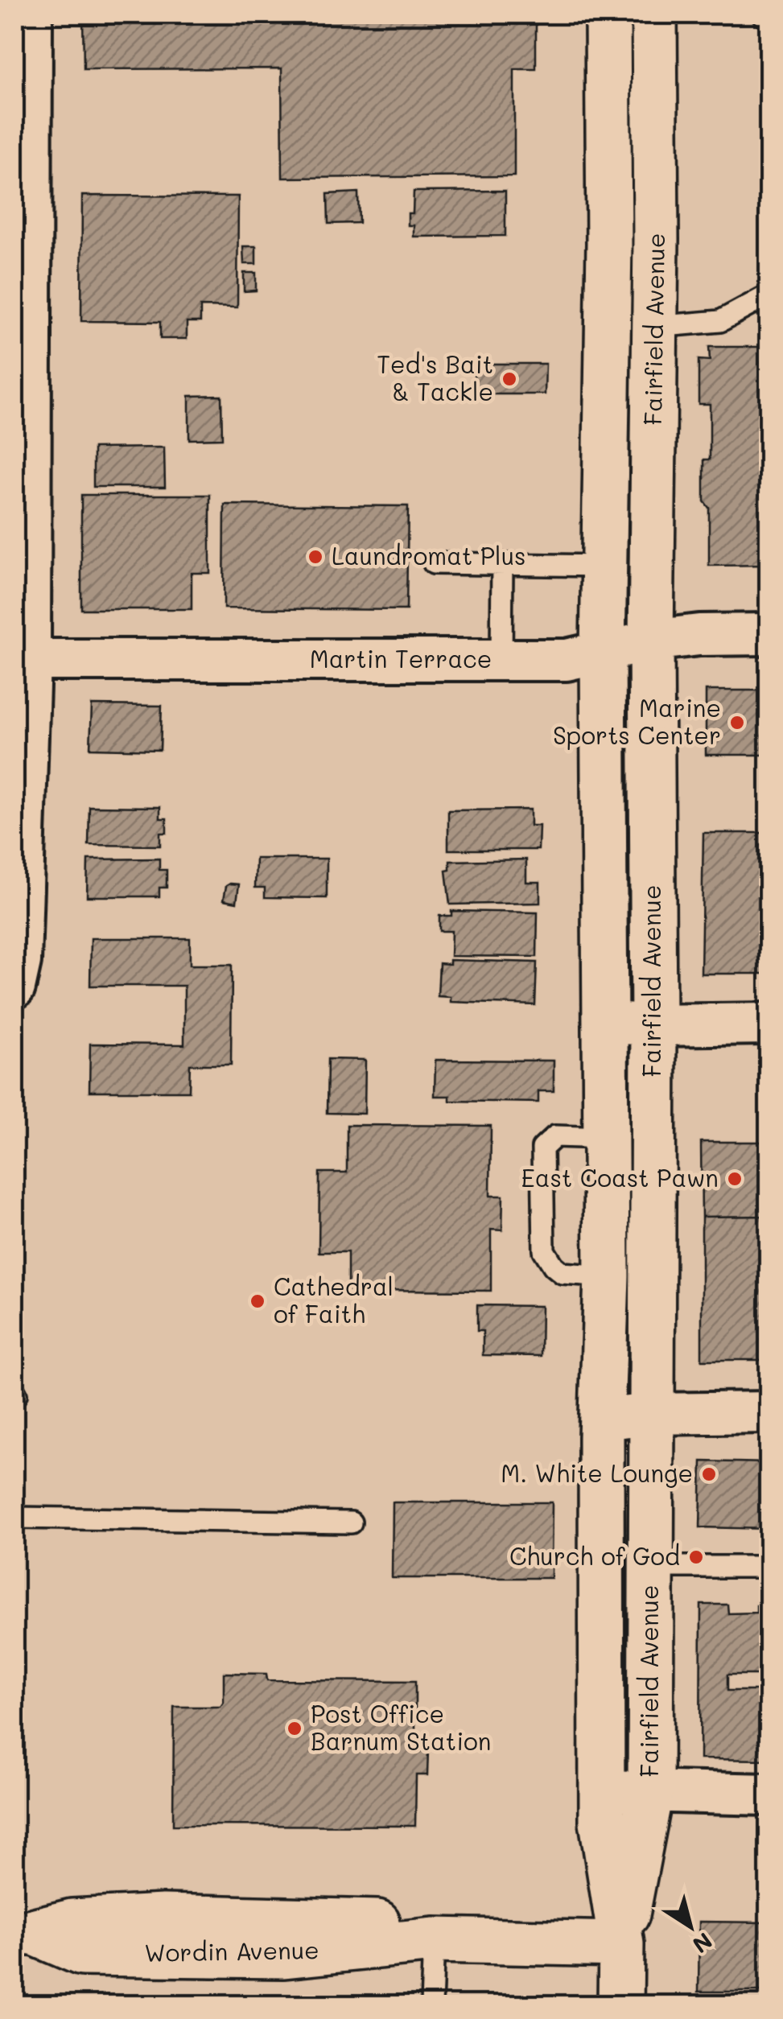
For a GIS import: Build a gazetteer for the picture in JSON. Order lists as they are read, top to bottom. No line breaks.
{"streets":{"main road":["Fairfield Avenue","Wordin Avenue"],"street":["Martin Terrace"]},"crossings":[["Fairfield Avenue","Martin Terrace"],["Fairfield Avenue","Wordin Avenue"]],"places":["Ted's Bait & Tackle","Laundromat Plus","Marine Sports Center","East Coast Pawn","Cathedral of Faith","M. White Lounge","Church of God","Post Office Barnum Station"],"north":"bottom right"}
